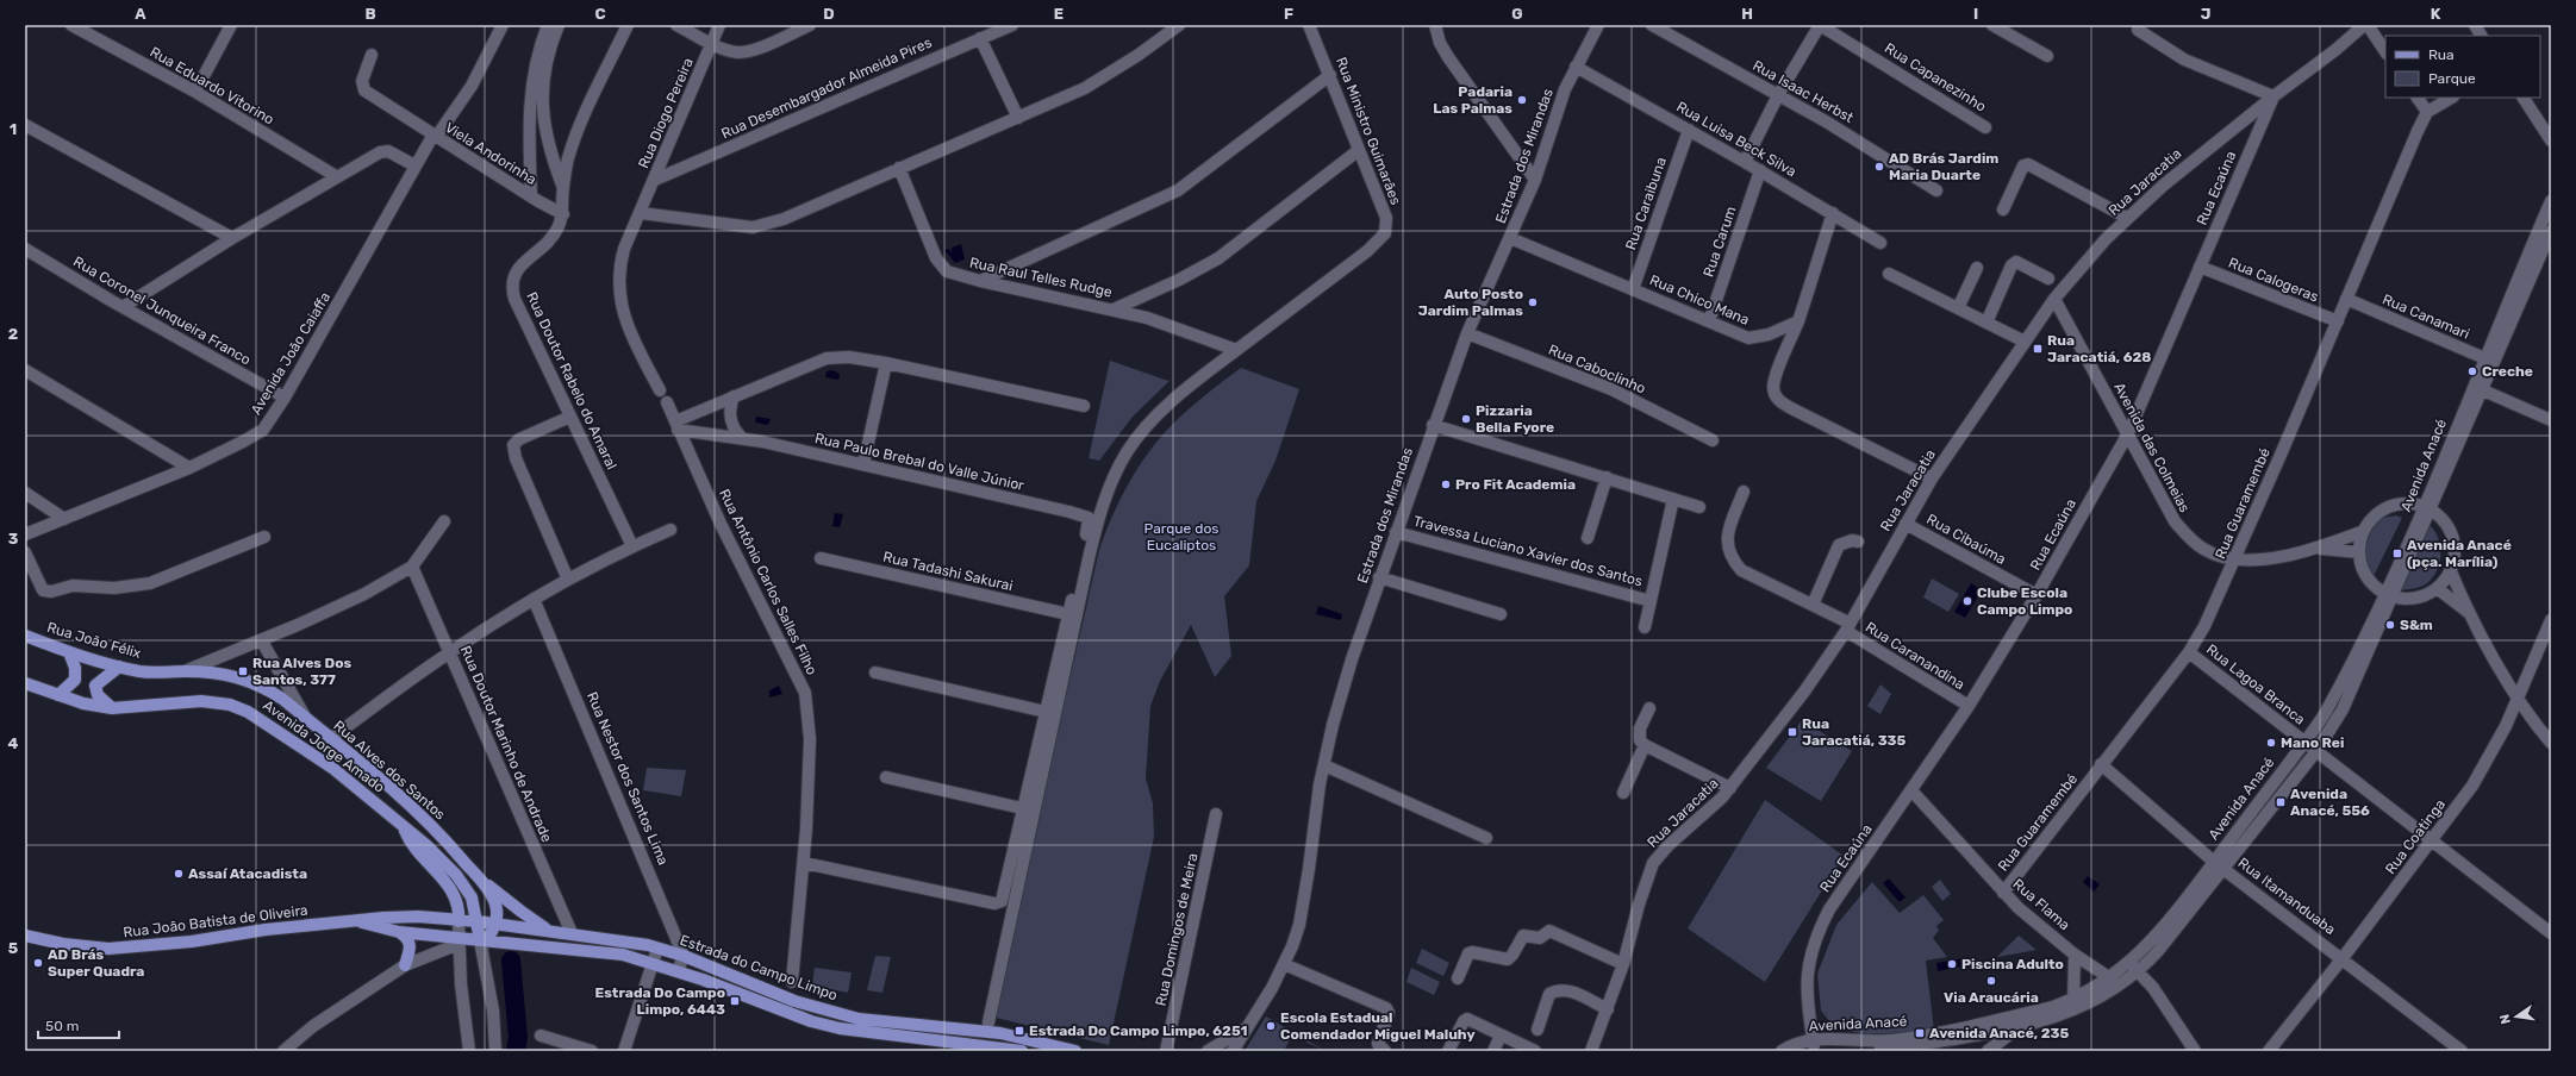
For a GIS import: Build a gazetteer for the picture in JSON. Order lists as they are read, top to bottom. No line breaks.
{"streets":{"main road":["Rua João Félix","Avenida Jorge Amado","Rua Alves dos Santos","Rua João Batista de Oliveira","Estrada do Campo Limpo"],"street":["Rua Capanezinho","Rua Eduardo Vitorino","Rua Desembargador Almeida Pires","Rua Isaac Herbst","Rua Diogo Pereira","Rua Ministro Guimarães","Rua Luisa Beck Silva","Viela Andorinha","Estrada dos Mirandas","Rua Jaracatia","Rua Ecaúna","Rua Caraibuna","Rua Carum","Rua Raul Telles Rudge","Rua Calogeras","Rua Chico Mana","Rua Coronel Junqueira Franco","Rua Canamari","Avenida João Caiaffa","Rua Caboclinho","Rua Doutor Rabelo do Amaral","Avenida das Colmeias","Rua Paulo Brebal do Valle Júnior","Avenida Anacé","Rua Guaramembé","Rua Cibaúma","Travessa Luciano Xavier dos Santos","Rua Tadashi Sakurai","Rua Antônio Carlos Salles Filho","Rua Caranandina","Rua Lagoa Branca","Rua Doutor Marinho de Andrade","Rua Nestor dos Santos Lima","Rua Coatinga","Rua Itamanduaba","Rua Flama","Rua Domingos de Meira"]},"crossings":[["Rua Desembargador Almeida Pires","Rua Diogo Pereira"],["Rua Ministro Guimarães","Rua Raul Telles Rudge"],["Rua Luisa Beck Silva","Estrada dos Mirandas"],["Rua Luisa Beck Silva","Rua Caraibuna"],["Rua Luisa Beck Silva","Rua Carum"],["Viela Andorinha","Avenida João Caiaffa"],["Viela Andorinha","Rua Doutor Rabelo do Amaral"],["Estrada dos Mirandas","Rua Chico Mana"],["Estrada dos Mirandas","Rua Caboclinho"],["Estrada dos Mirandas","Travessa Luciano Xavier dos Santos"],["Rua Jaracatia","Rua Ecaúna"],["Rua Jaracatia","Avenida das Colmeias"],["Rua Jaracatia","Rua Cibaúma"],["Rua Jaracatia","Rua Caranandina"],["Rua Ecaúna","Rua Calogeras"],["Rua Ecaúna","Avenida das Colmeias"],["Rua Ecaúna","Avenida Anacé"],["Rua Ecaúna","Rua Cibaúma"],["Rua Ecaúna","Rua Caranandina"],["Rua Ecaúna","Rua Flama"],["Rua Caraibuna","Rua Chico Mana"],["Rua Carum","Rua Chico Mana"],["Rua Calogeras","Rua Guaramembé"],["Rua Coronel Junqueira Franco","Avenida João Caiaffa"],["Rua Canamari","Avenida Anacé"],["Rua Canamari","Rua Guaramembé"],["Avenida das Colmeias","Rua Guaramembé"],["Rua Paulo Brebal do Valle Júnior","Rua Tadashi Sakurai"],["Rua Paulo Brebal do Valle Júnior","Rua Antônio Carlos Salles Filho"],["Avenida Anacé","Rua Lagoa Branca"],["Avenida Anacé","Rua Itamanduaba"],["Avenida Anacé","Rua Flama"],["Rua Guaramembé","Rua Lagoa Branca"],["Rua Guaramembé","Rua Itamanduaba"],["Rua Guaramembé","Rua Flama"],["Rua João Félix","Rua Alves dos Santos"],["Rua Lagoa Branca","Rua Coatinga"],["Rua Doutor Marinho de Andrade","Estrada do Campo Limpo"],["Rua Alves dos Santos","Estrada do Campo Limpo"],["Rua Nestor dos Santos Lima","Estrada do Campo Limpo"],["Rua Coatinga","Rua Itamanduaba"],["Rua João Batista de Oliveira","Estrada do Campo Limpo"]],"parks":["Parque dos Eucaliptos"],"places":{"other":["Padaria Las Palmas","AD Brás Jardim Maria Duarte","Auto Posto Jardim Palmas","Creche","Pizzaria Bella Fyore","Pro Fit Academia","Clube Escola Campo Limpo","S&m","Mano Rei","Assaí Atacadista","AD Brás Super Quadra","Piscina Adulto","Via Araucária","Escola Estadual Comendador Miguel Maluhy"],"transit":["Rua Jaracatiá, 628","Avenida Anacé (pça. Marília)","Rua Alves Dos Santos, 377","Rua Jaracatiá, 335","Avenida Anacé, 556","Estrada Do Campo Limpo, 6443","Estrada Do Campo Limpo, 6251","Avenida Anacé, 235"]},"legend":["Rua","Parque"],"scale_bar":"50 m","north":"left","grid":{"columns":["A","B","C","D","E","F","G","H","I","J","K"],"rows":["1","2","3","4","5"]}}
